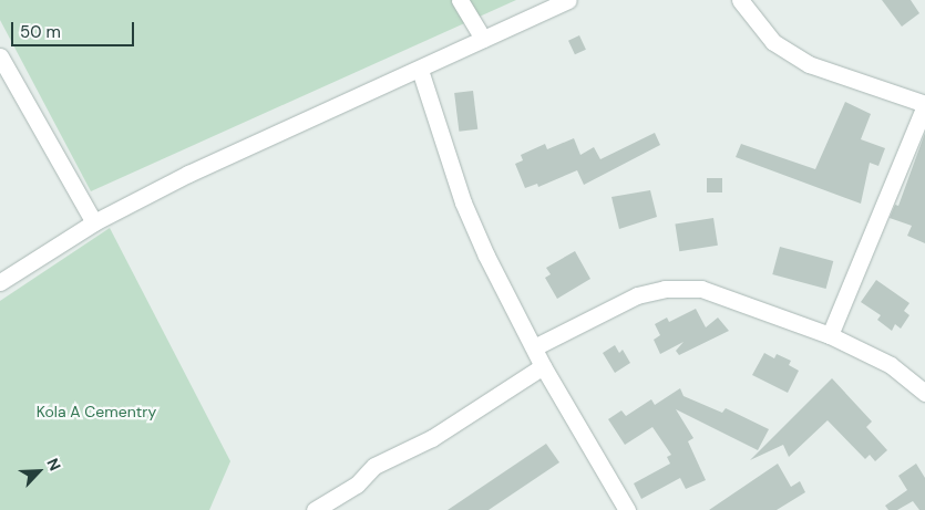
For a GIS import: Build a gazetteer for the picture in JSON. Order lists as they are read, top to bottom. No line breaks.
{"parks":["Kola A Cementry"],"scale_bar":"50 m","north":"top right"}
